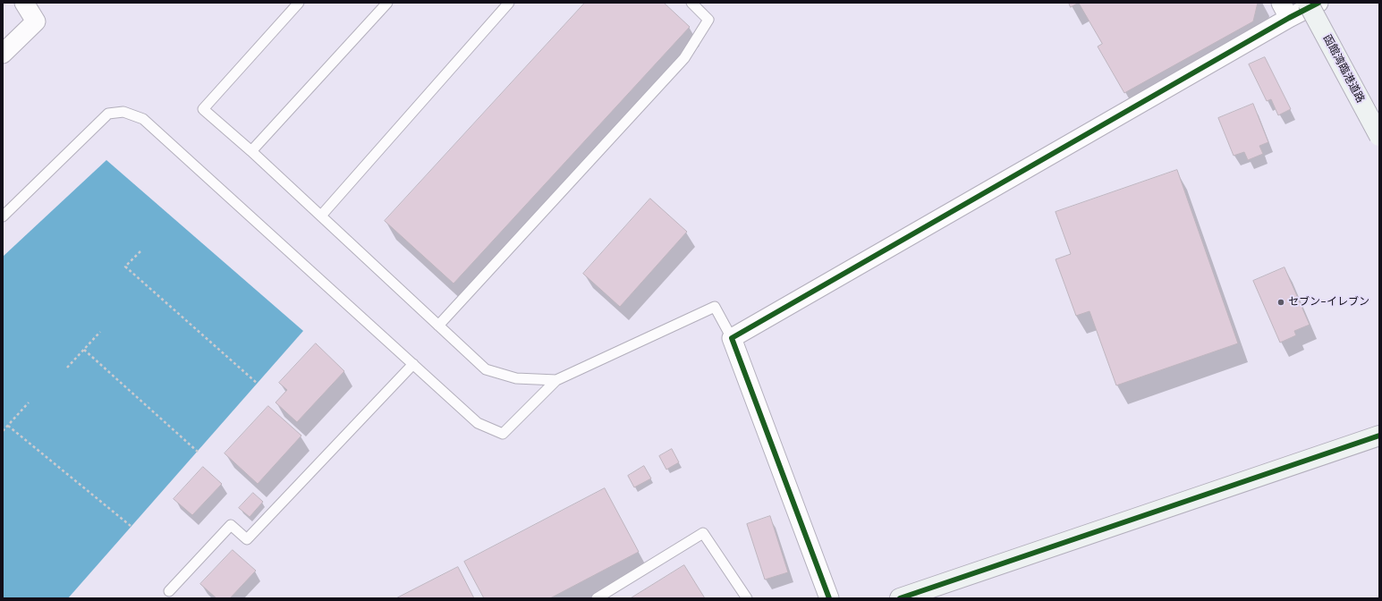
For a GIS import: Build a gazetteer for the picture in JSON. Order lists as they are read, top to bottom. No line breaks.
{"streets":{"street":["函館湾臨港道路"]},"places":["セブン-イレブン"]}
